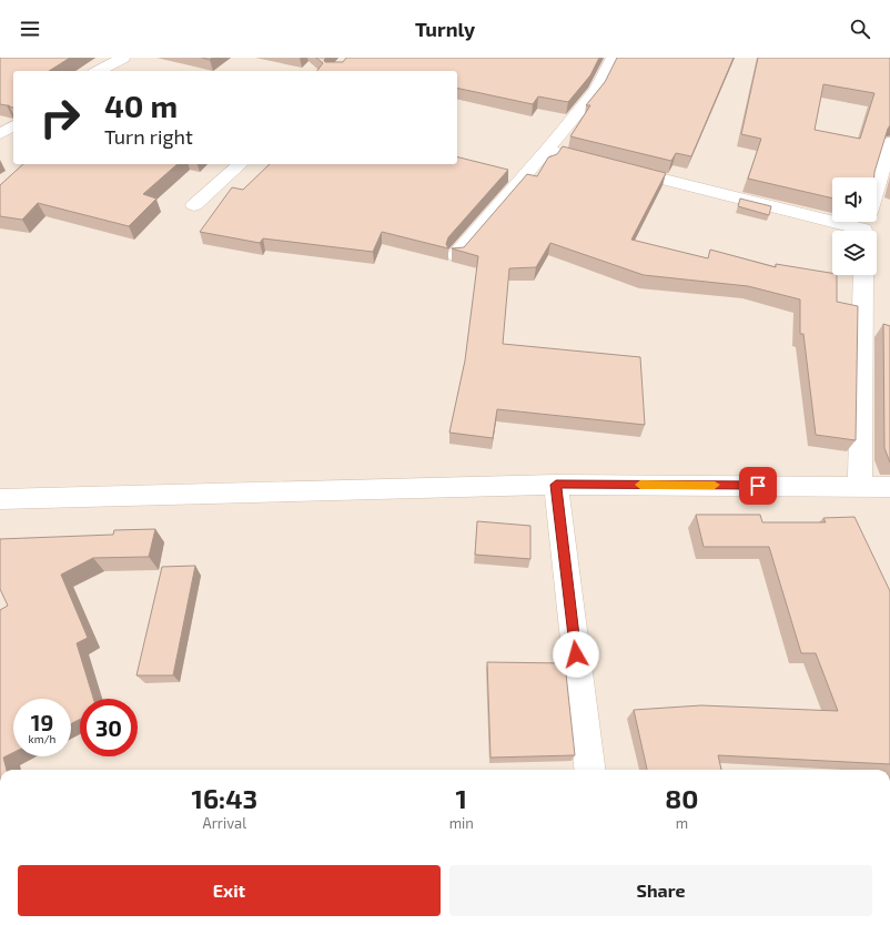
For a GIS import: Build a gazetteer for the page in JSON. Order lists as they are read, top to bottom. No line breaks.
{"page":{"header":"Turnly","turn":["40 m","Turn right"],"speed":"19 km/h","limit":"30","eta":["16:43","Arrival","1","min","80","m"],"buttons":["Exit","Share"]}}
